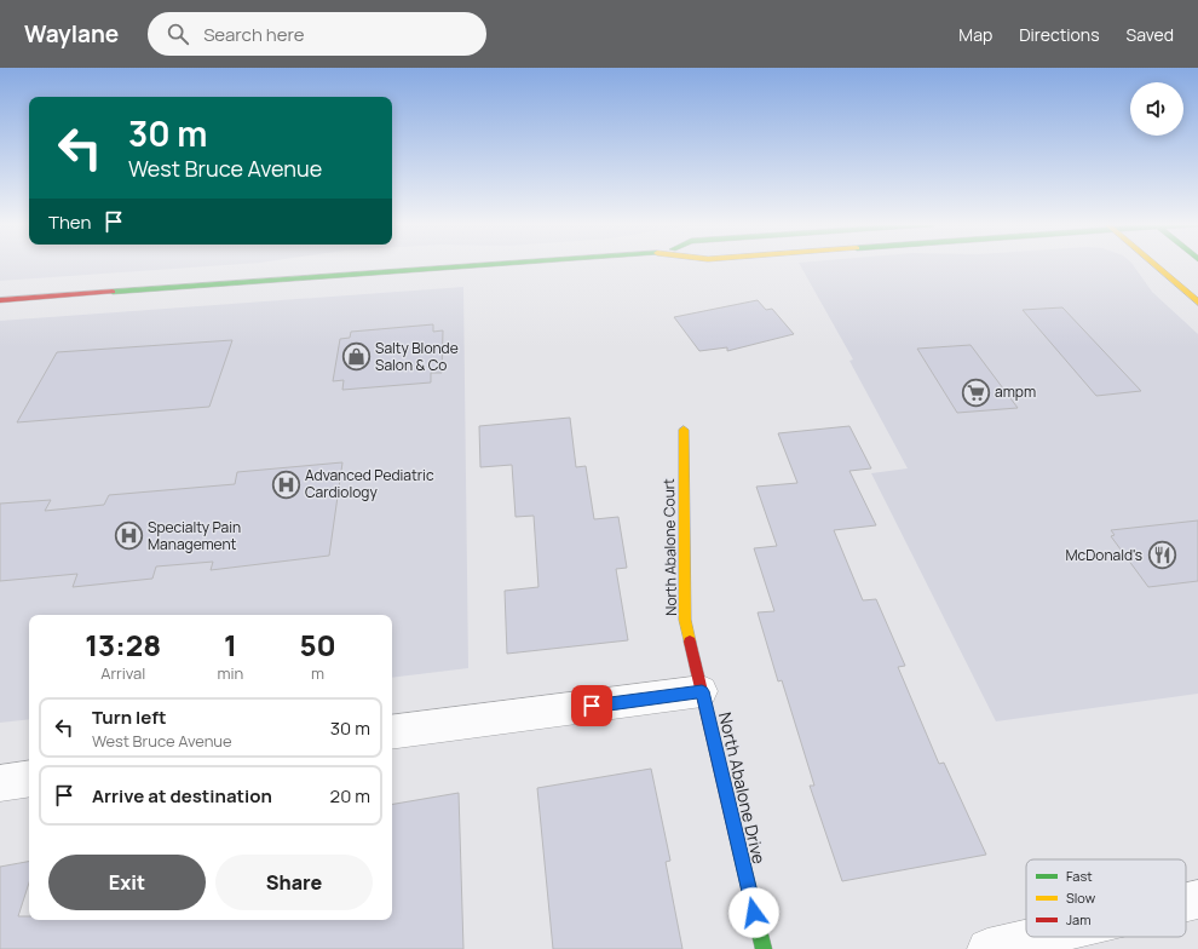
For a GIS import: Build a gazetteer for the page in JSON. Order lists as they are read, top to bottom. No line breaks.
{"streets":{"main road":["North Abalone Court","North Abalone Drive"]},"crossings":[["North Abalone Court","North Abalone Drive"]],"places":{"shop":["Salty Blonde Salon & Co"],"supermarket":["ampm"],"hospital":["Advanced Pediatric Cardiology","Specialty Pain Management"],"restaurant":["McDonald's"]},"legend":["Fast","Slow","Jam"],"page":{"header":"Waylane","search":"Search here","nav":["Map","Directions","Saved"],"turn":["30 m","West Bruce Avenue"],"then":"Then","eta":["13:28","Arrival","1","min","50","m"],"list":[{"name":"Turn left","note":"West Bruce Avenue","value":"30 m"},{"name":"Arrive at destination","value":"20 m"}],"buttons":["Exit","Share"]}}
